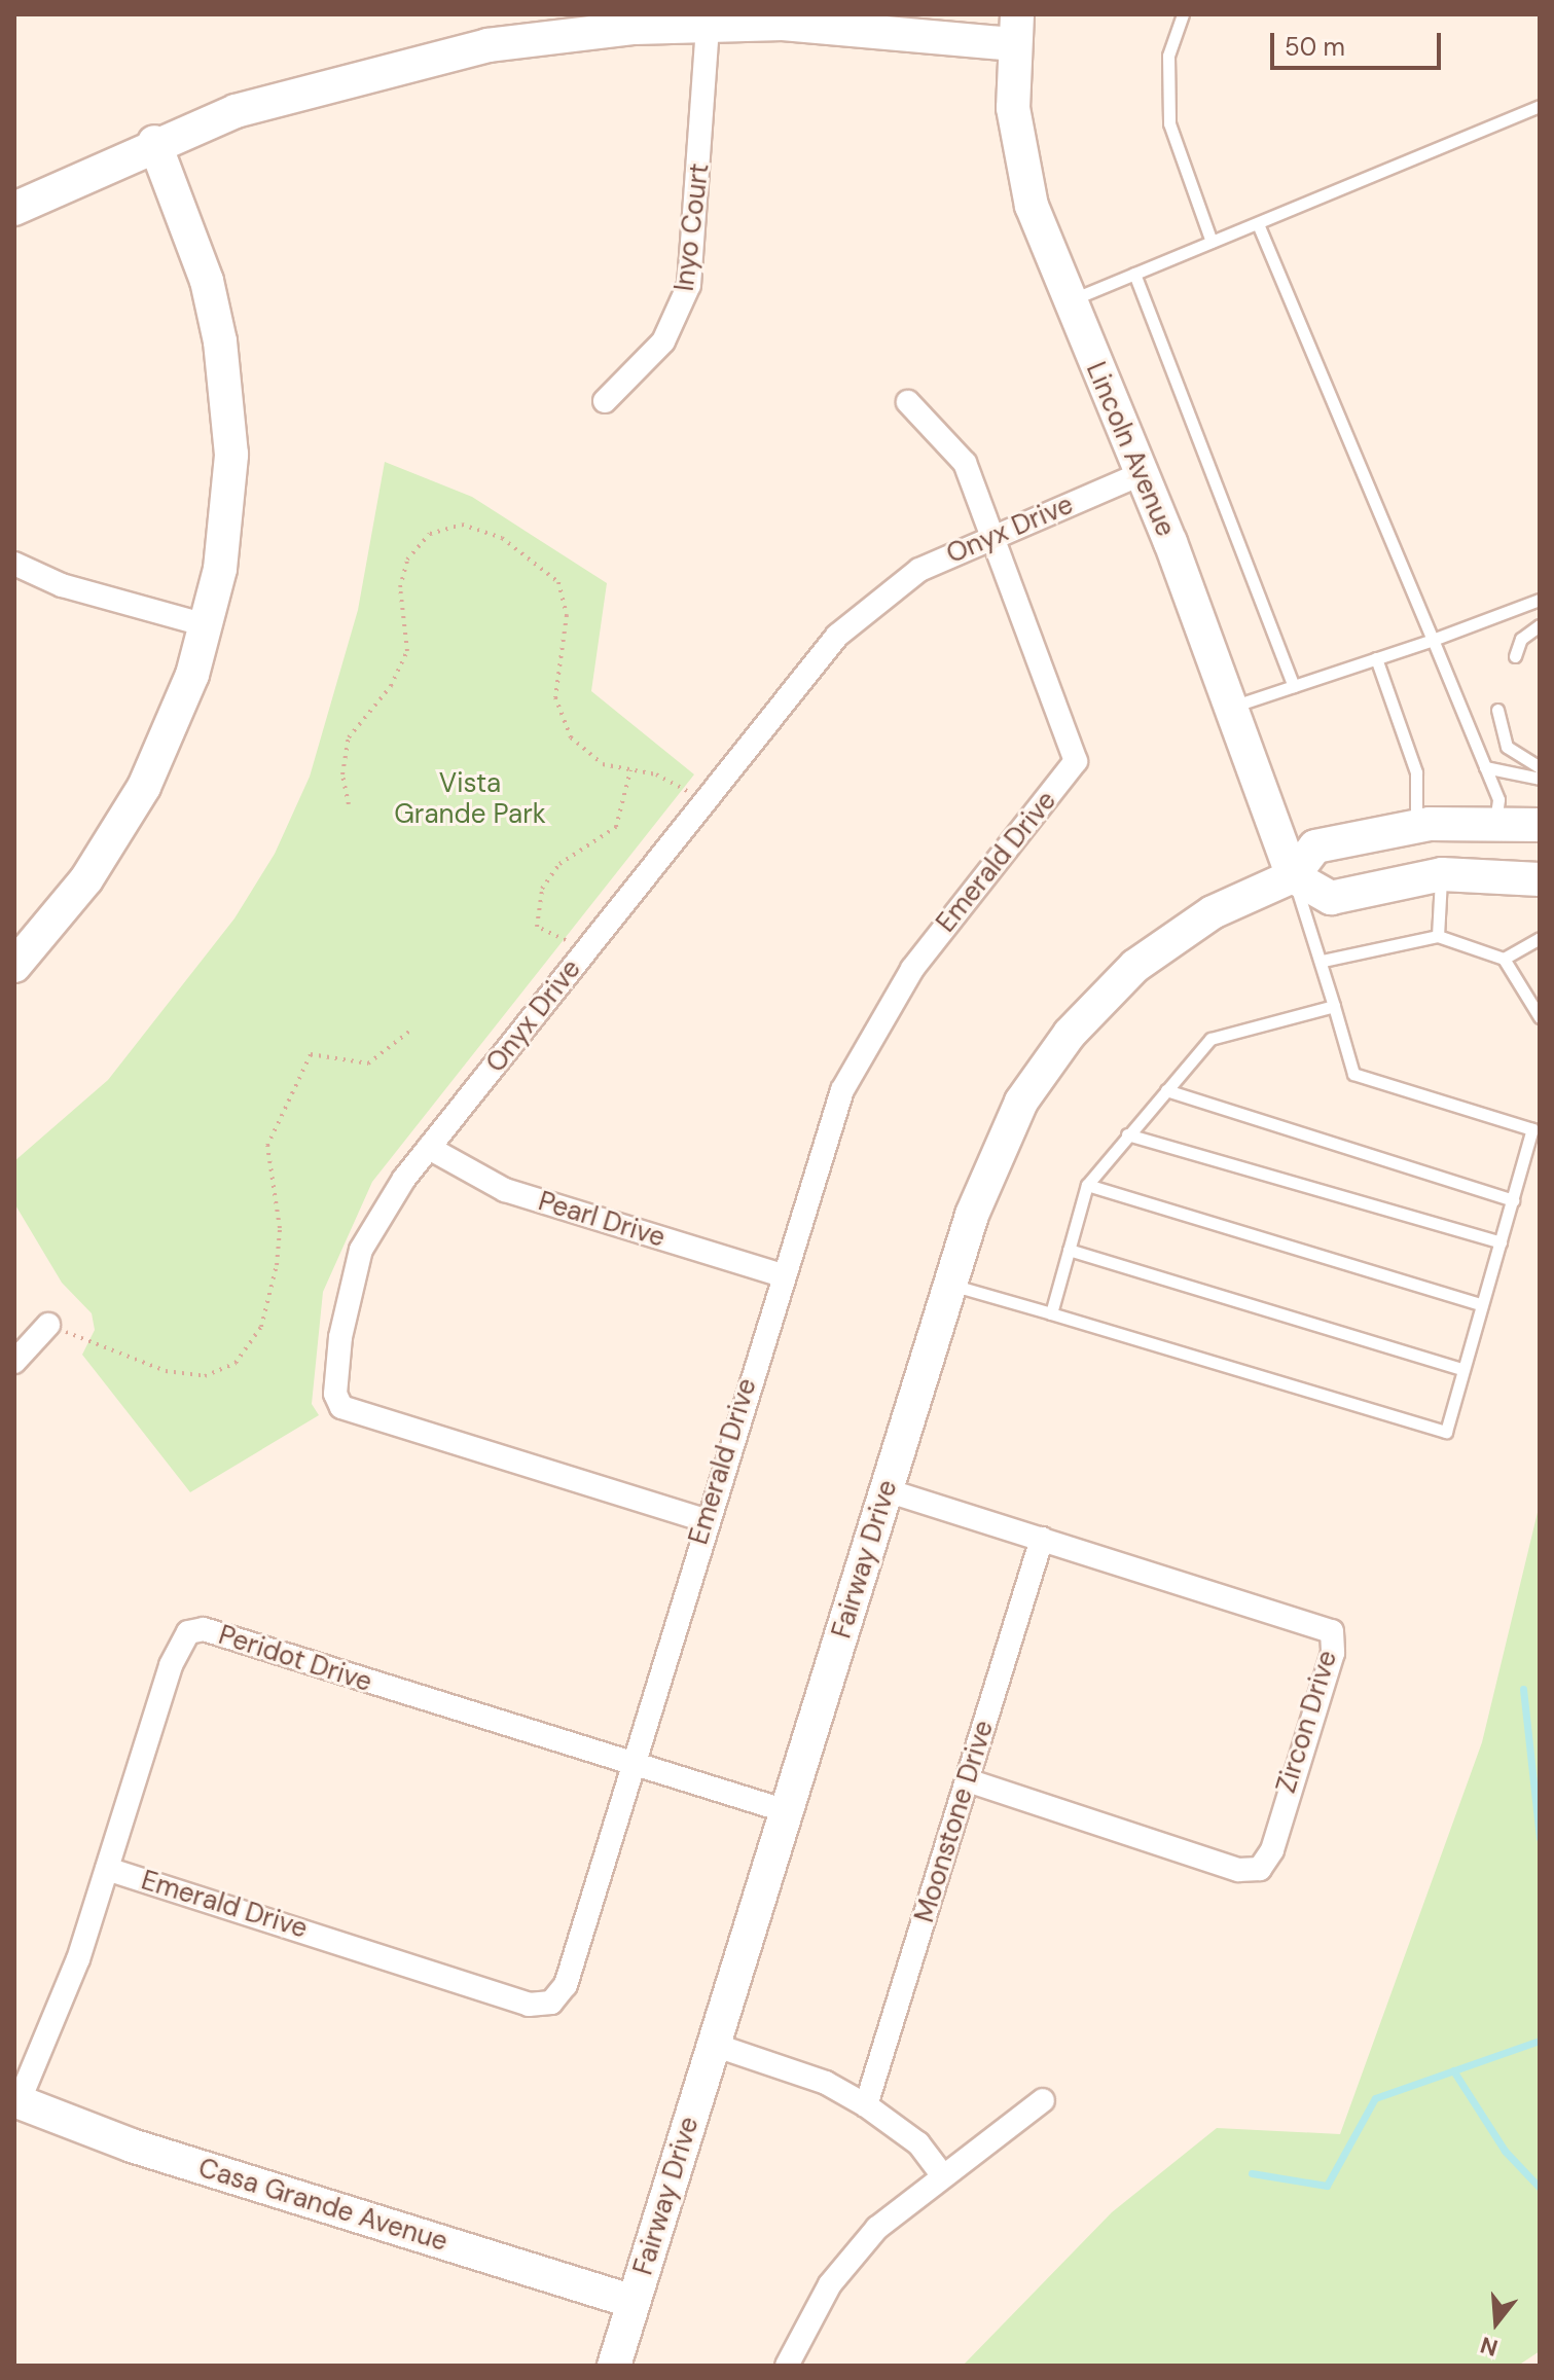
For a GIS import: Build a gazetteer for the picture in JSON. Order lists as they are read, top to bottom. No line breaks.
{"streets":{"street":["Inyo Court","Lincoln Avenue","Onyx Drive","Emerald Drive","Pearl Drive","Fairway Drive","Peridot Drive","Zircon Drive","Moonstone Drive","Casa Grande Avenue"]},"crossings":[["Lincoln Avenue","Onyx Drive"],["Lincoln Avenue","Fairway Drive"],["Onyx Drive","Emerald Drive"],["Onyx Drive","Pearl Drive"],["Emerald Drive","Pearl Drive"],["Emerald Drive","Peridot Drive"],["Fairway Drive","Peridot Drive"],["Fairway Drive","Zircon Drive"],["Fairway Drive","Casa Grande Avenue"],["Peridot Drive","Casa Grande Avenue"],["Zircon Drive","Moonstone Drive"]],"parks":["Vista Grande Park"],"scale_bar":"50 m","north":"bottom"}
